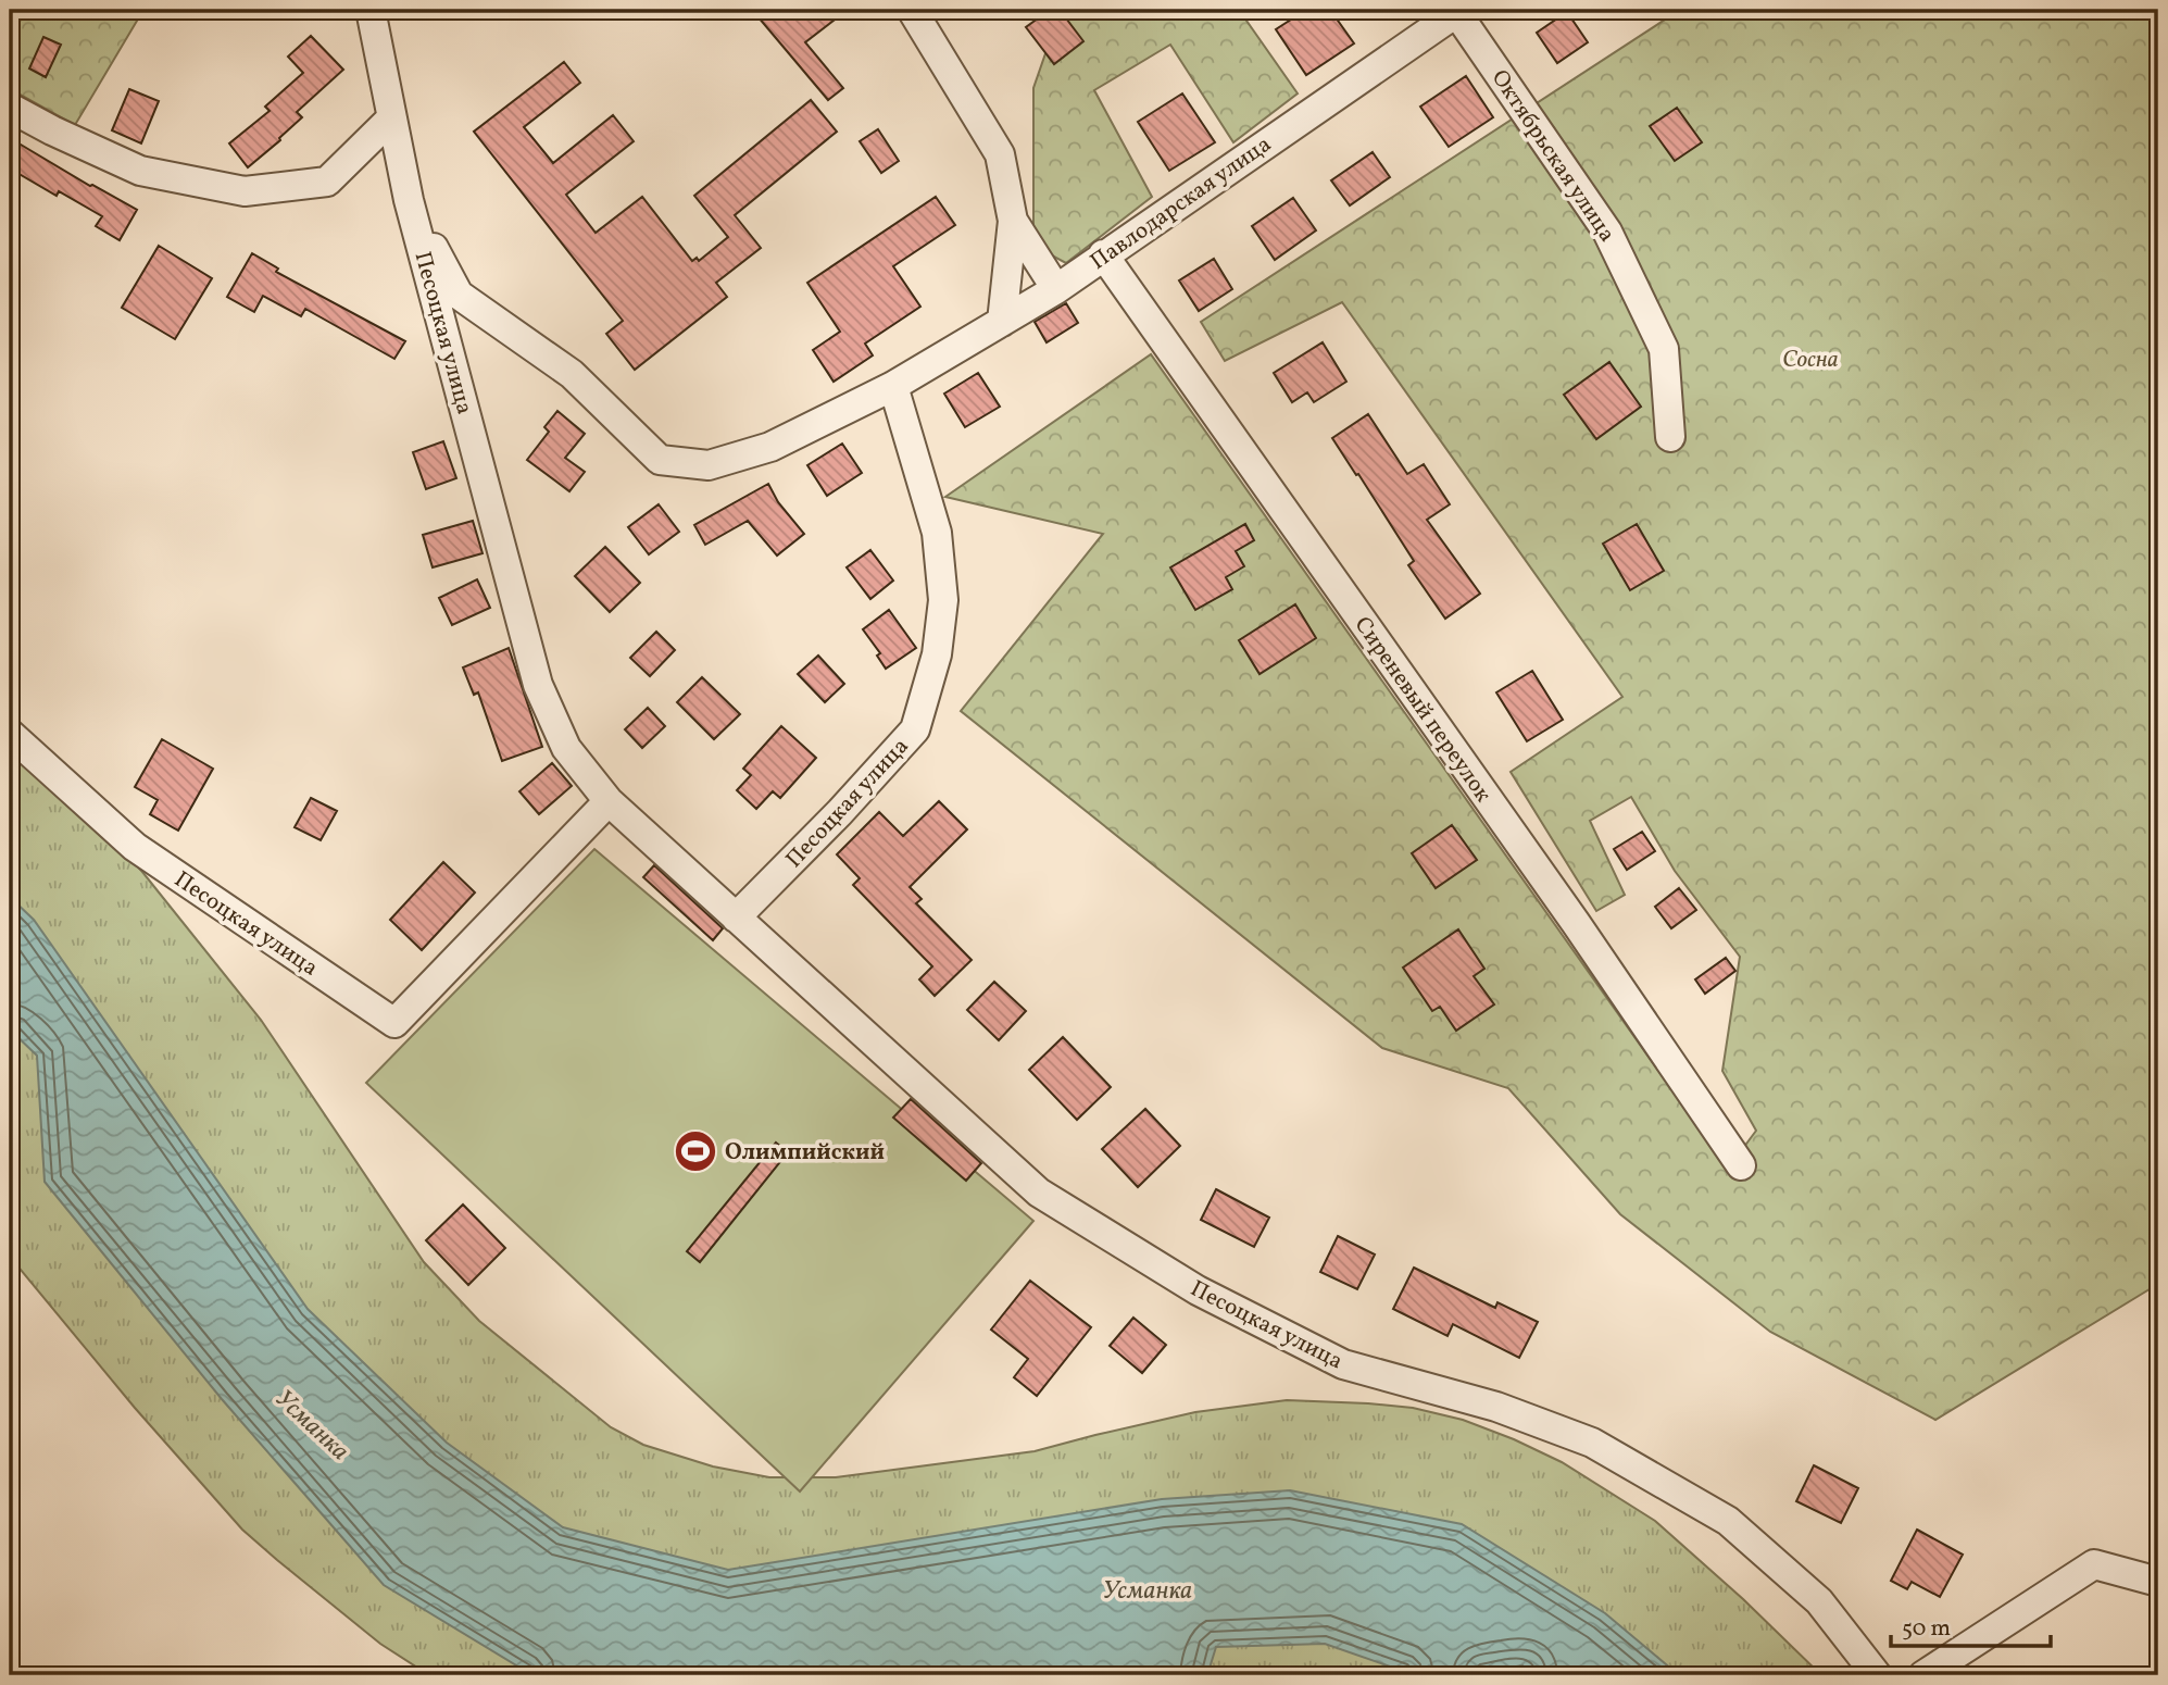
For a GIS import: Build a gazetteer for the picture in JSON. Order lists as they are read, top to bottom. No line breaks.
{"streets":{"street":["Октябрьская улица","Павлодарская улица","Песоцкая улица","Сиреневый переулок"]},"crossings":[["Октябрьская улица","Павлодарская улица"],["Павлодарская улица","Песоцкая улица"],["Павлодарская улица","Сиреневый переулок"]],"water":["Усманка"],"parks":["Сосна"],"places":{"sports":["Олимпийский"]},"scale_bar":"50 m"}
